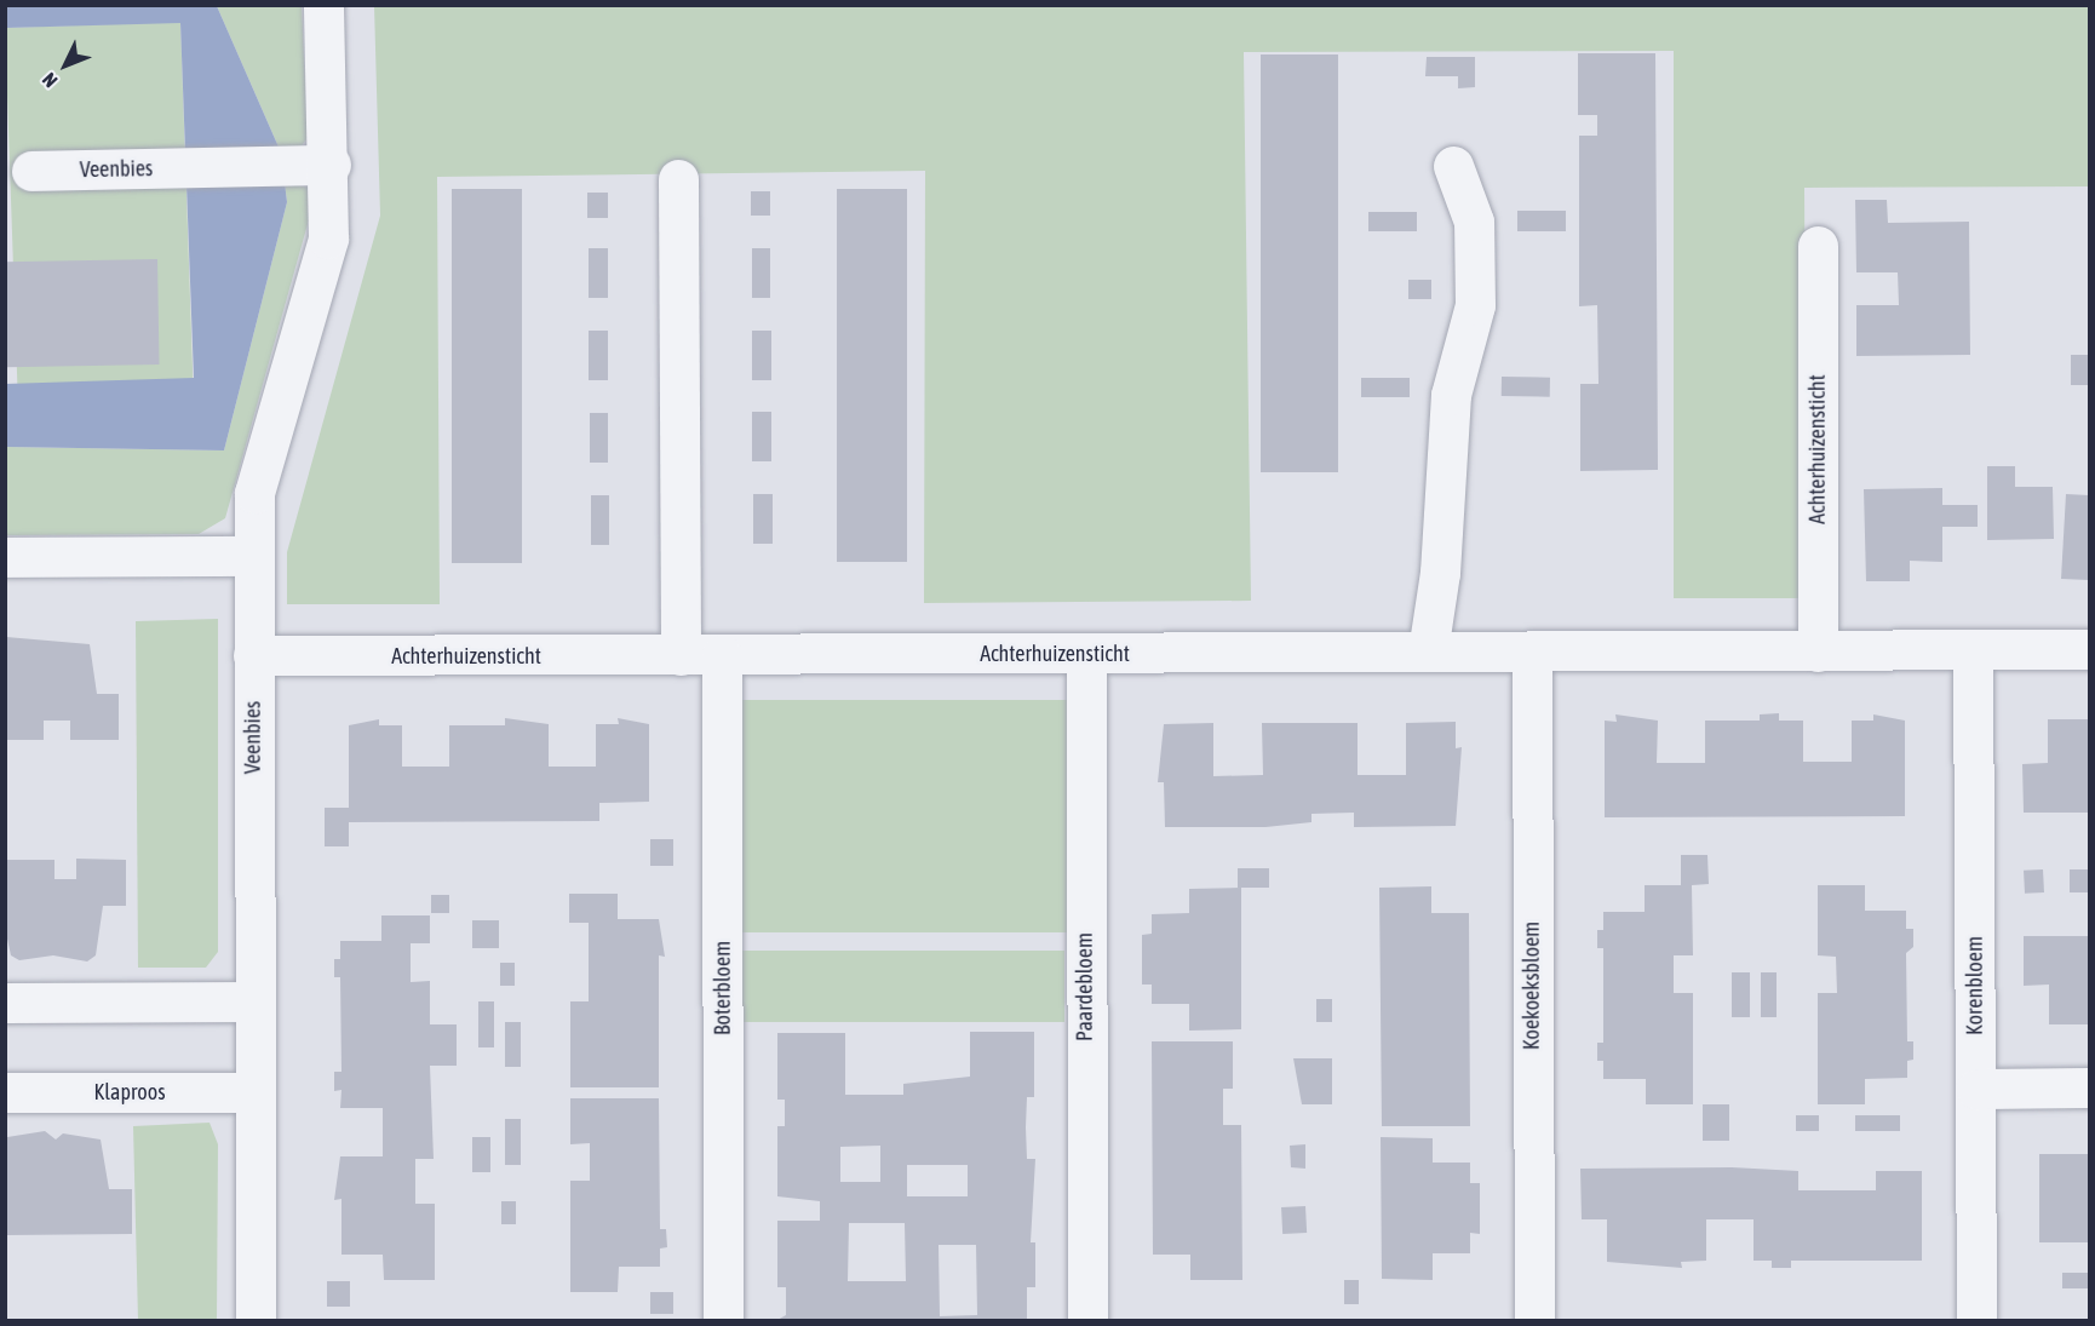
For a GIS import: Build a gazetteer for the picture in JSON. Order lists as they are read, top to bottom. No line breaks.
{"streets":{"street":["Veenbies","Achterhuizensticht","Koekoeksbloem","Korenbloem","Paardebloem","Boterbloem","Klaproos"]},"crossings":[["Veenbies","Achterhuizensticht"],["Veenbies","Klaproos"],["Achterhuizensticht","Koekoeksbloem"],["Achterhuizensticht","Korenbloem"],["Achterhuizensticht","Paardebloem"],["Achterhuizensticht","Boterbloem"]],"north":"bottom left"}
